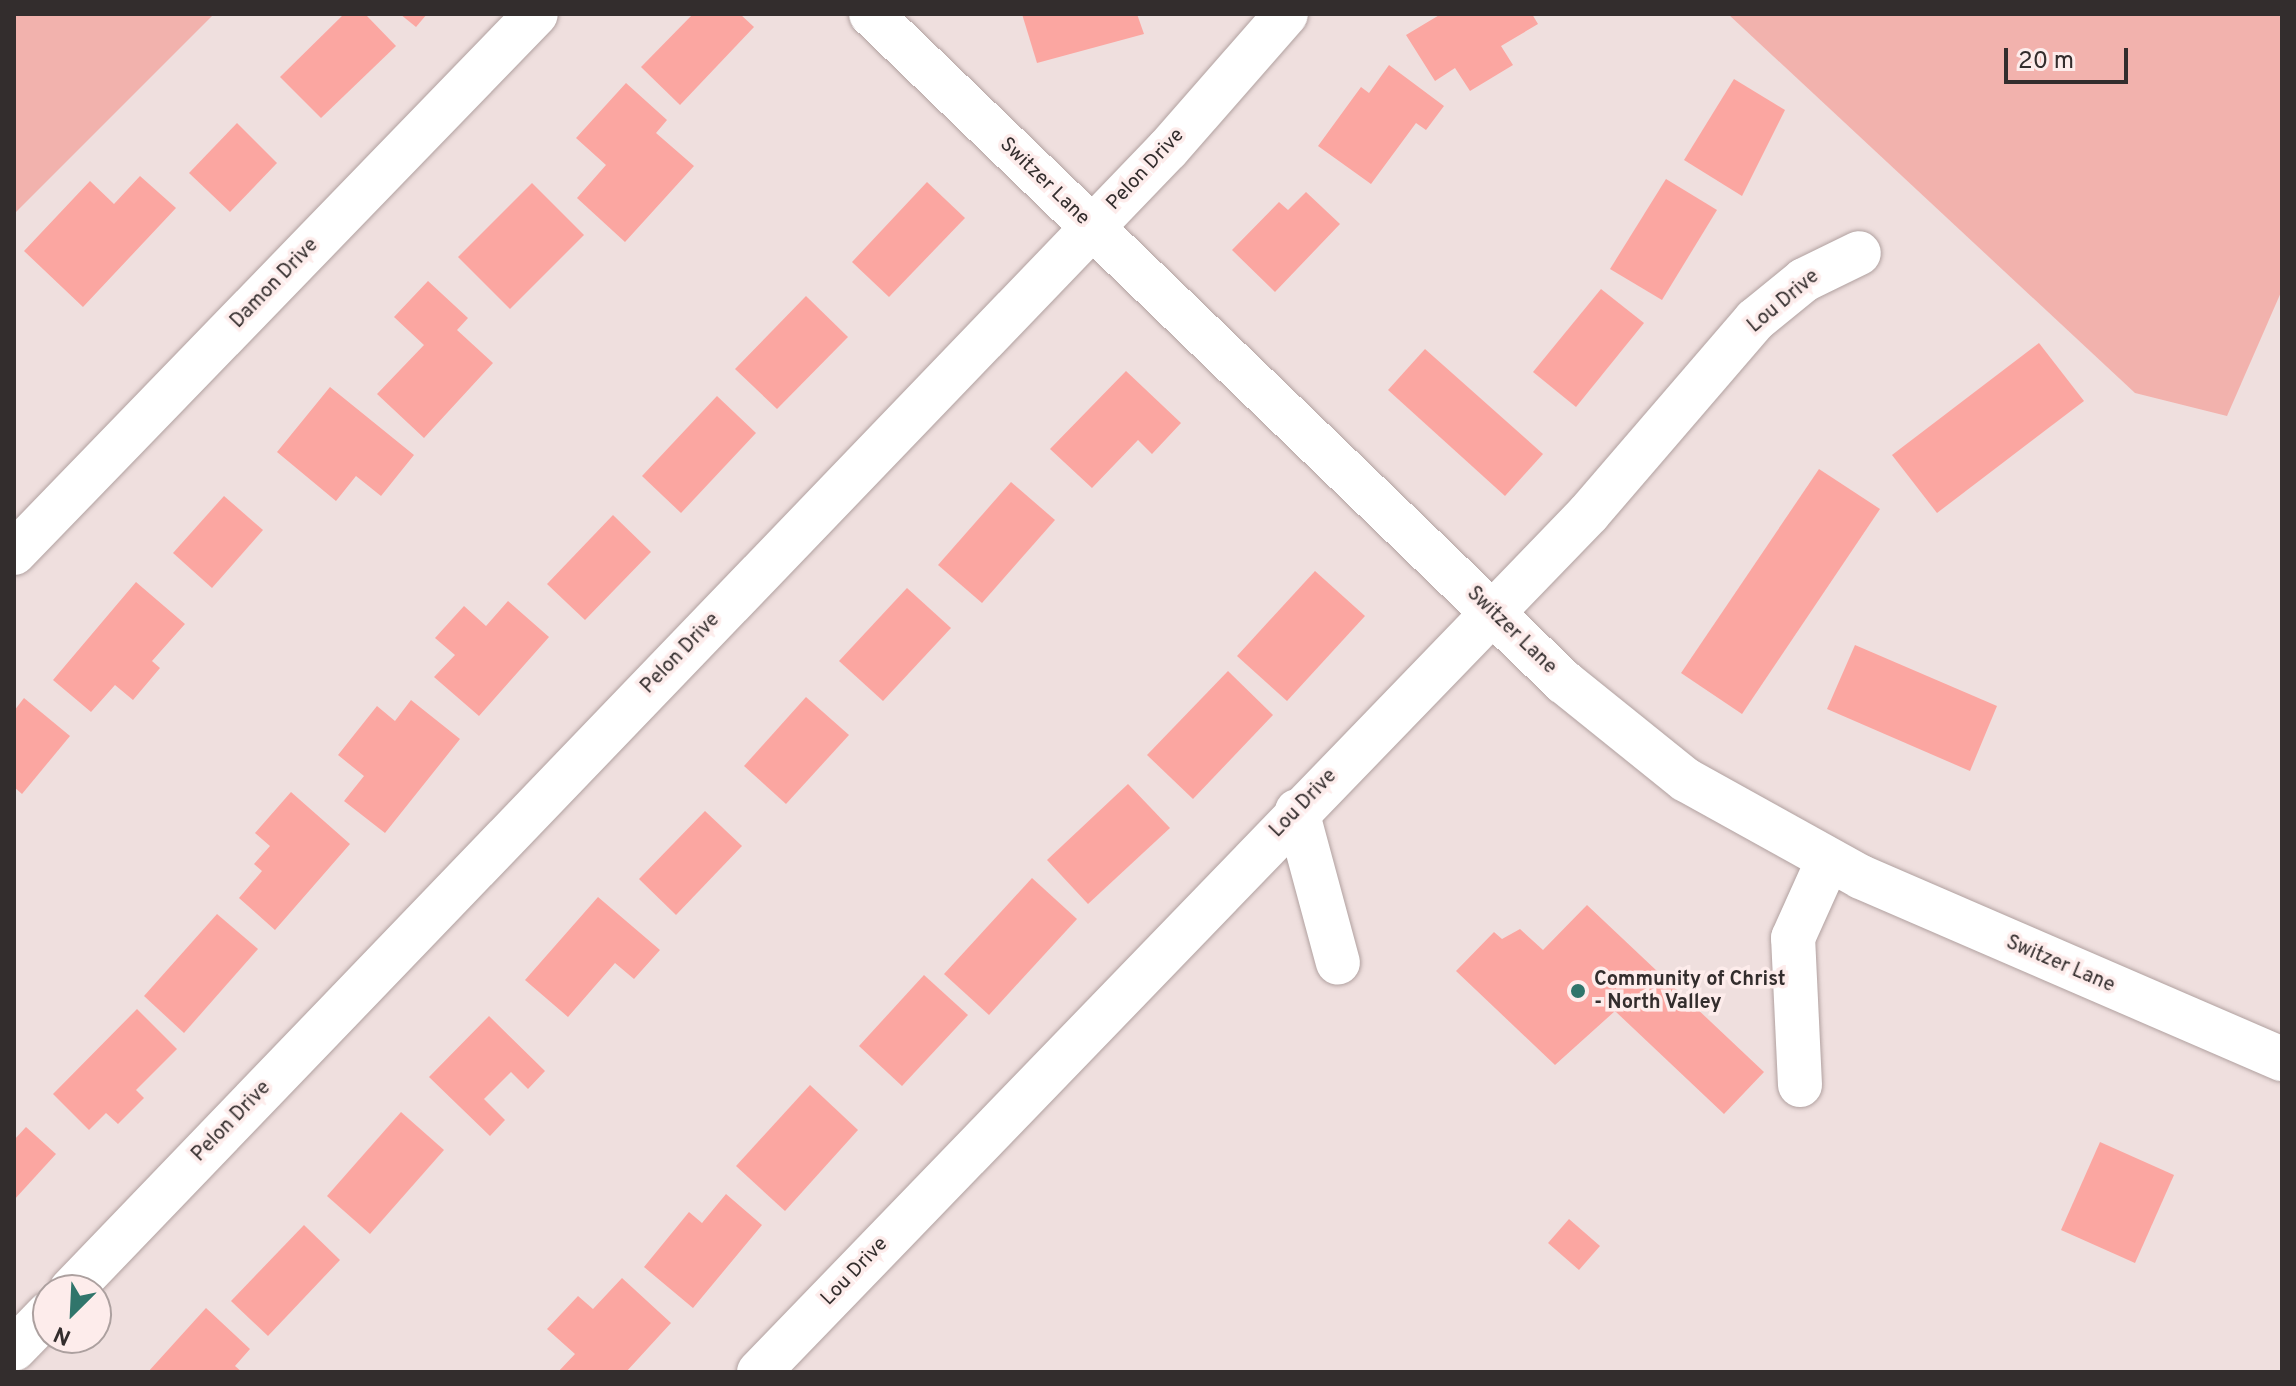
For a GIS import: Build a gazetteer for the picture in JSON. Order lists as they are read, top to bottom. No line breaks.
{"streets":{"street":["Pelon Drive","Switzer Lane","Damon Drive","Lou Drive"]},"crossings":[["Pelon Drive","Switzer Lane"],["Switzer Lane","Lou Drive"]],"places":["Community of Christ - North Valley"],"scale_bar":"20 m","north":"bottom left"}
